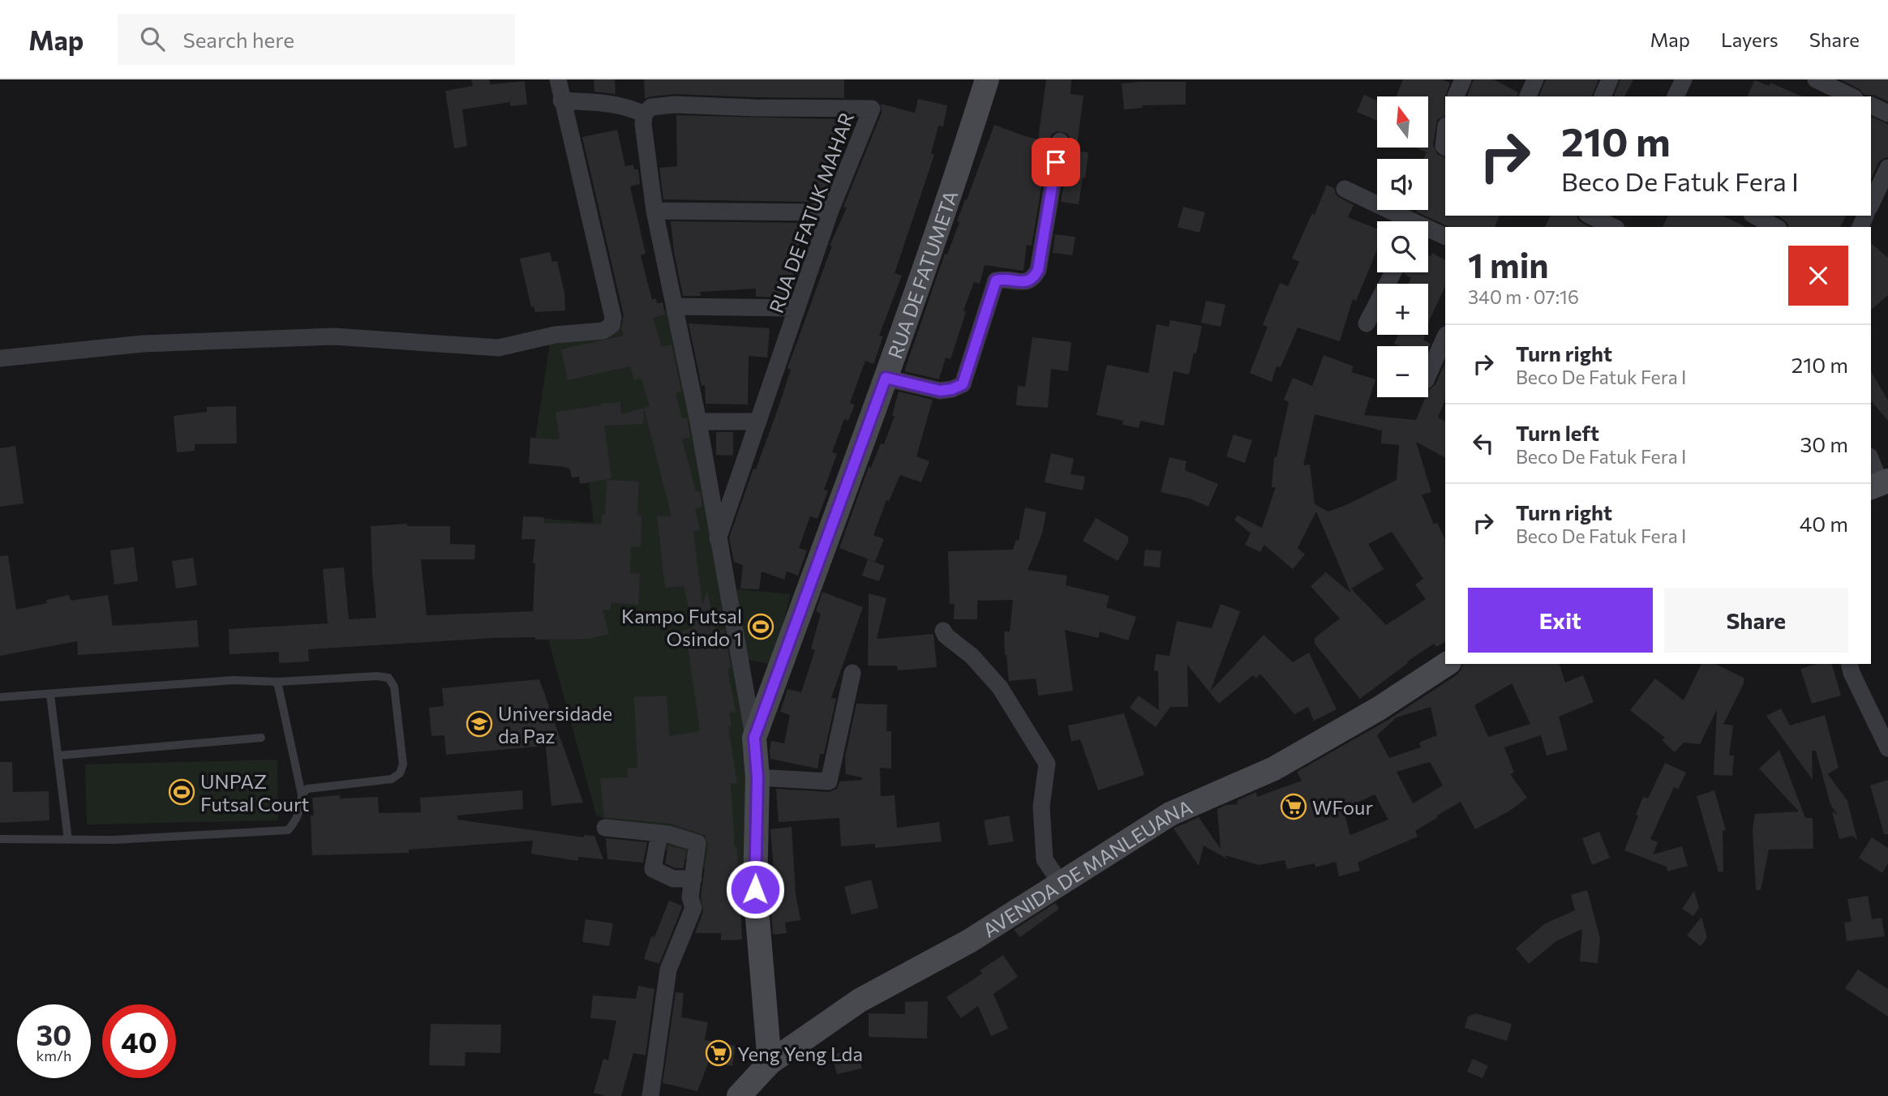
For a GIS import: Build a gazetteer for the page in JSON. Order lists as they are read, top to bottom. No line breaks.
{"streets":{"street":["RUA DE FATUK MAHAR","RUA DE FATUMETA","AVENIDA DE MANLEUANA"]},"crossings":[["RUA DE FATUK MAHAR","RUA DE FATUMETA"],["RUA DE FATUMETA","AVENIDA DE MANLEUANA"]],"places":{"sports":["Kampo Futsal Osindo 1","UNPAZ Futsal Court"],"school or university":["Universidade da Paz"],"supermarket":["WFour","Yeng Yeng Lda"]},"north":"top","page":{"header":"Map","search":"Search here","nav":["Map","Layers","Share"],"map_buttons":["+","−"],"turn":["210 m","Beco De Fatuk Fera I"],"heading":["1 min","340 m · 07:16"],"list":[{"name":"Turn right","note":"Beco De Fatuk Fera I","value":"210 m"},{"name":"Turn left","note":"Beco De Fatuk Fera I","value":"30 m"},{"name":"Turn right","note":"Beco De Fatuk Fera I","value":"40 m"}],"buttons":["Exit","Share"],"speed":"30 km/h","limit":"40"}}
